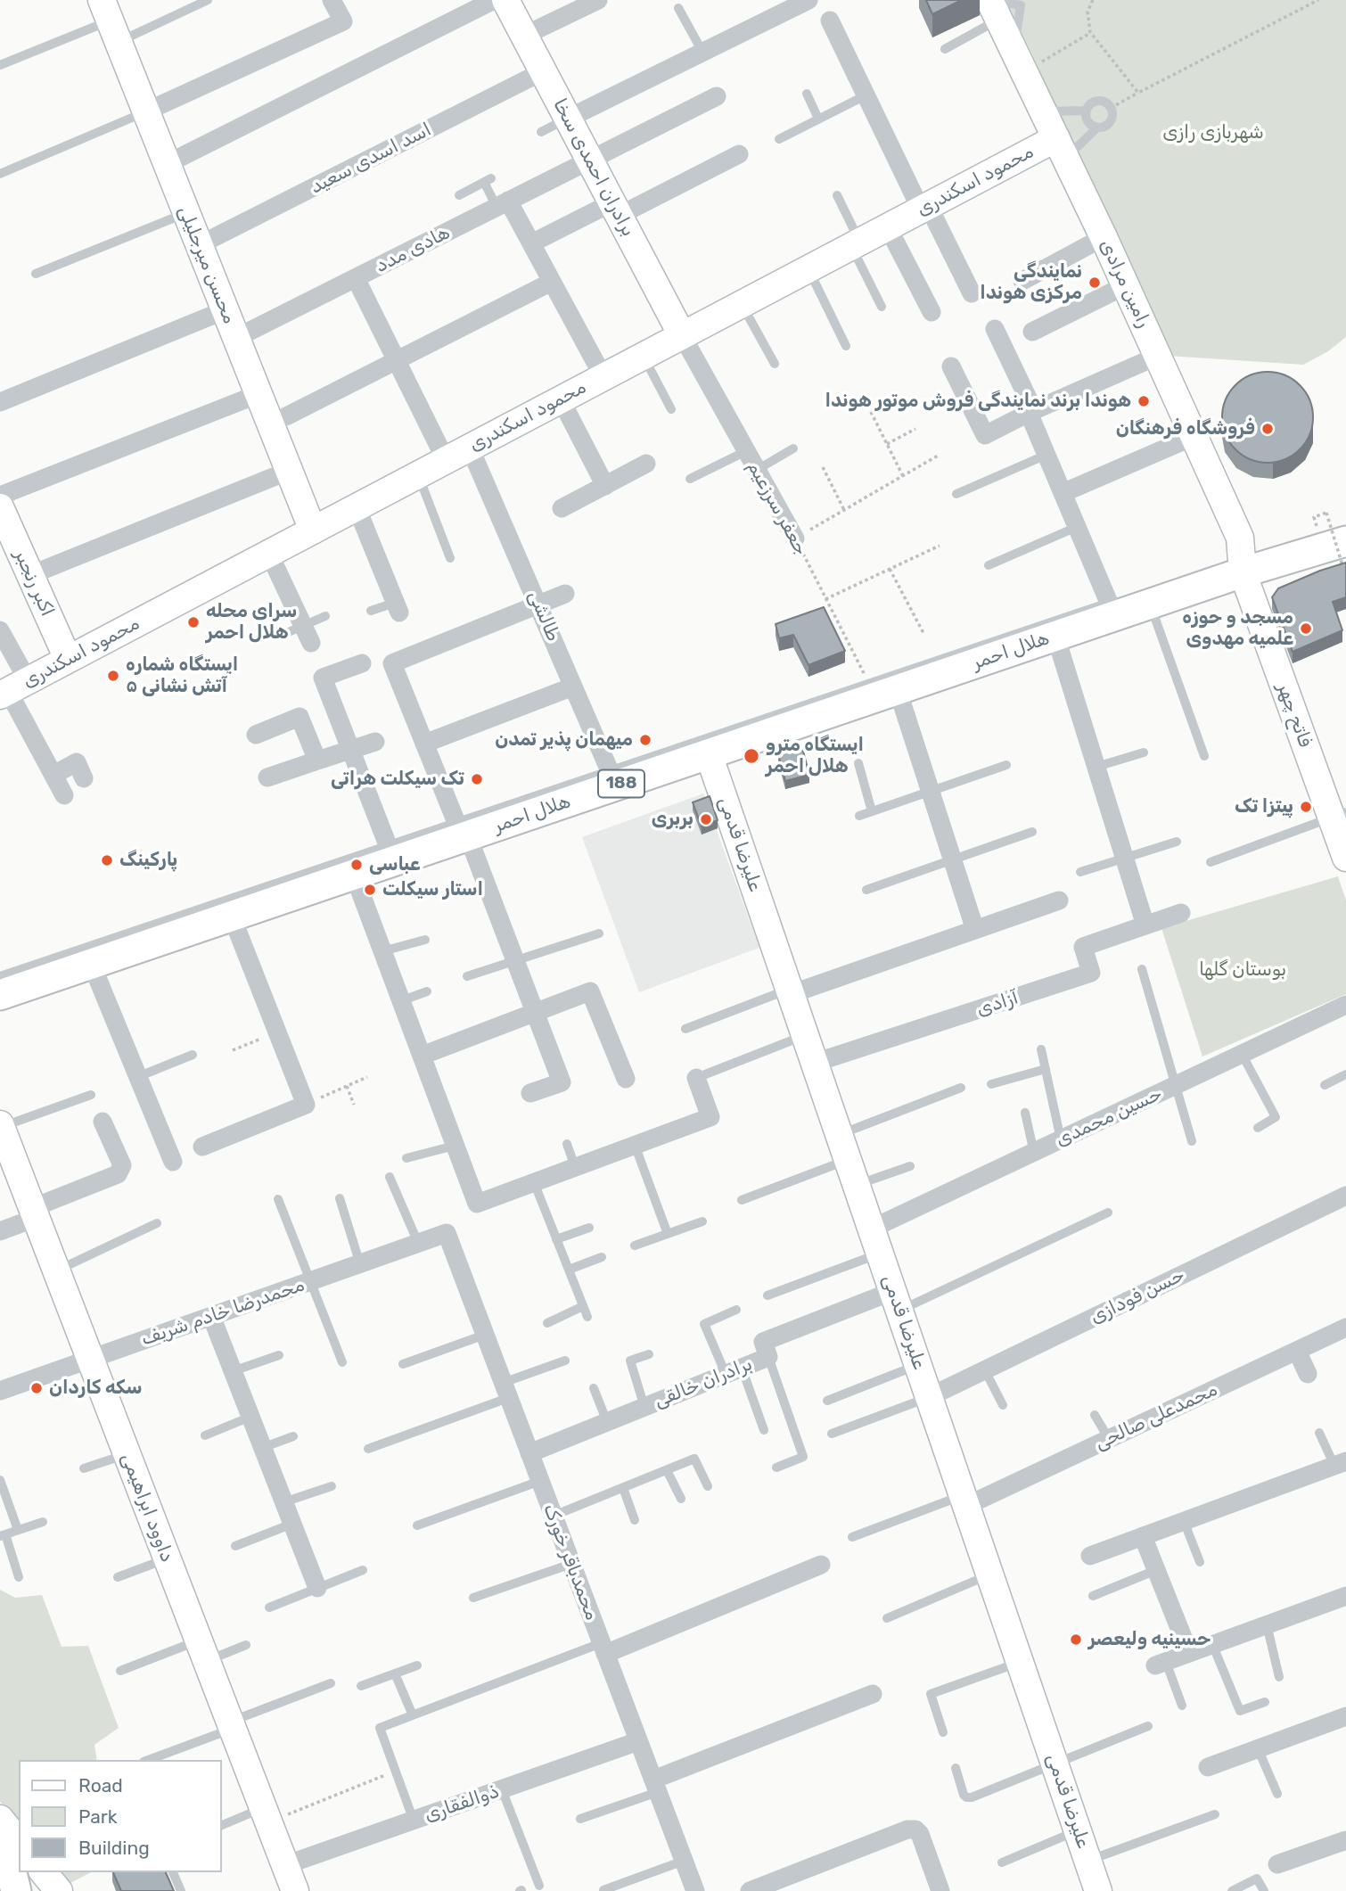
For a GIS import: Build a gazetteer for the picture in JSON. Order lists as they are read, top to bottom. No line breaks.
{"streets":{"main road":["هلال احمر","188"],"street":["اسد اسدی سعید","برادران احمدی سخا","محمود اسکندری","هادی مدد","محسن میرجلیلی","رامین مرادی","جعفر سرزعیم","اکبر رنجبر","طالشی","فاتح چهر","علیرضا قدمی","آزادی","حسین محمدی","حسن فودازی","محمدرضا خادم شریف","برادران خالقی","محمدعلی صالحی","داوود ابراهیمی","محمدباقر خورک","ذوالفقاری"]},"crossings":[["اسد اسدی سعید","برادران احمدی سخا"],["اسد اسدی سعید","محسن میرجلیلی"],["برادران احمدی سخا","محمود اسکندری"],["برادران احمدی سخا","هادی مدد"],["برادران احمدی سخا","جعفر سرزعیم"],["محمود اسکندری","محسن میرجلیلی"],["محمود اسکندری","رامین مرادی"],["محمود اسکندری","جعفر سرزعیم"],["محمود اسکندری","اکبر رنجبر"],["محمود اسکندری","طالشی"],["هادی مدد","محسن میرجلیلی"],["رامین مرادی","هلال احمر"],["رامین مرادی","فاتح چهر"],["رامین مرادی","188"],["طالشی","هلال احمر"],["هلال احمر","فاتح چهر"],["هلال احمر","188"],["هلال احمر","علیرضا قدمی"],["فاتح چهر","188"],["علیرضا قدمی","آزادی"],["علیرضا قدمی","حسین محمدی"],["علیرضا قدمی","حسن فودازی"],["علیرضا قدمی","برادران خالقی"],["علیرضا قدمی","محمدعلی صالحی"],["محمدرضا خادم شریف","داوود ابراهیمی"],["محمدرضا خادم شریف","محمدباقر خورک"],["برادران خالقی","محمدباقر خورک"],["داوود ابراهیمی","ذوالفقاری"],["محمدباقر خورک","ذوالفقاری"]],"parks":["شهربازی رازی","بوستان گلها"],"places":["نمایندگی مرکزی هوندا","هوندا برند نمایندگی فروش موتور هوندا","فروشگاه فرهنگان","سرای محله هلال احمر","مسجد و حوزه علمیه مهدوی","ایستگاه شماره ۵ آتش نشانی","میهمان پذیر تمدن","ایستگاه مترو هلال احمر","تک سیکلت هراتی","پیتزا تک","بربری","پارکینگ","عباسی","استار سیکلت","سکه کاردان","حسینیه ولیعصر"],"legend":["Road","Park","Building"]}
